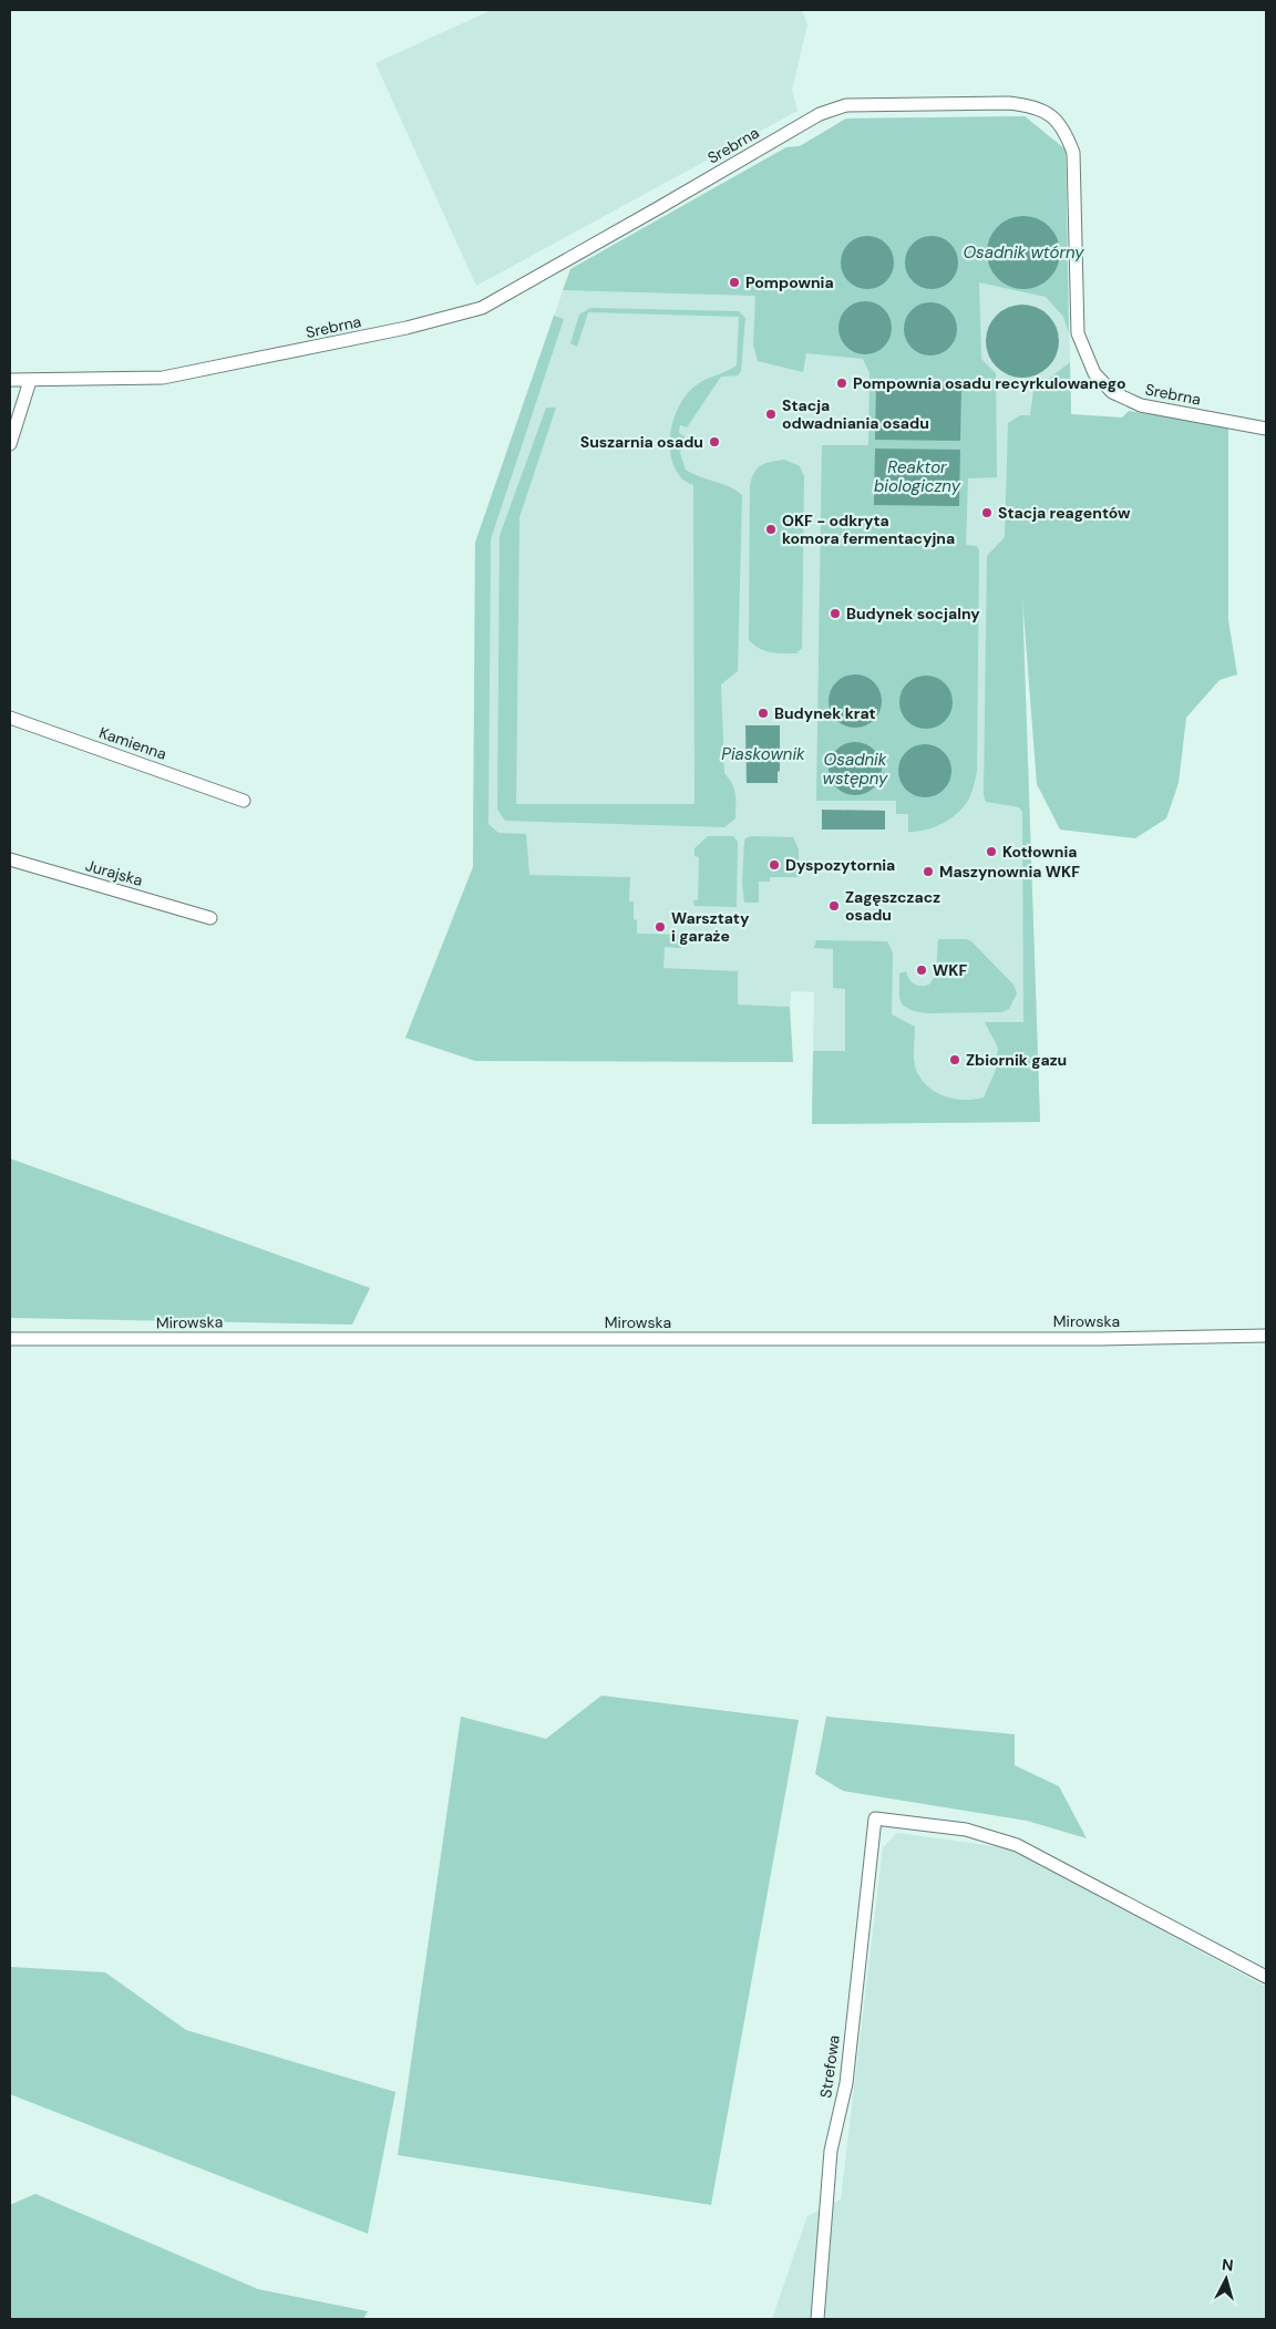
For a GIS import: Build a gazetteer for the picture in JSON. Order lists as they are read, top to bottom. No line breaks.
{"streets":{"street":["Srebrna","Kamienna","Jurajska","Mirowska","Strefowa"]},"water":["Osadnik wtórny","Reaktor biologiczny","Piaskownik","Osadnik wstępny"],"places":["Pompownia","Pompownia osadu recyrkulowanego","Stacja odwadniania osadu","Suszarnia osadu","Stacja reagentów","OKF - odkryta komora fermentacyjna","Budynek socjalny","Budynek krat","Kotłownia","Dyspozytornia","Maszynownia WKF","Zagęszczacz osadu","Warsztaty i garaże","WKF","Zbiornik gazu"],"north":"top"}
